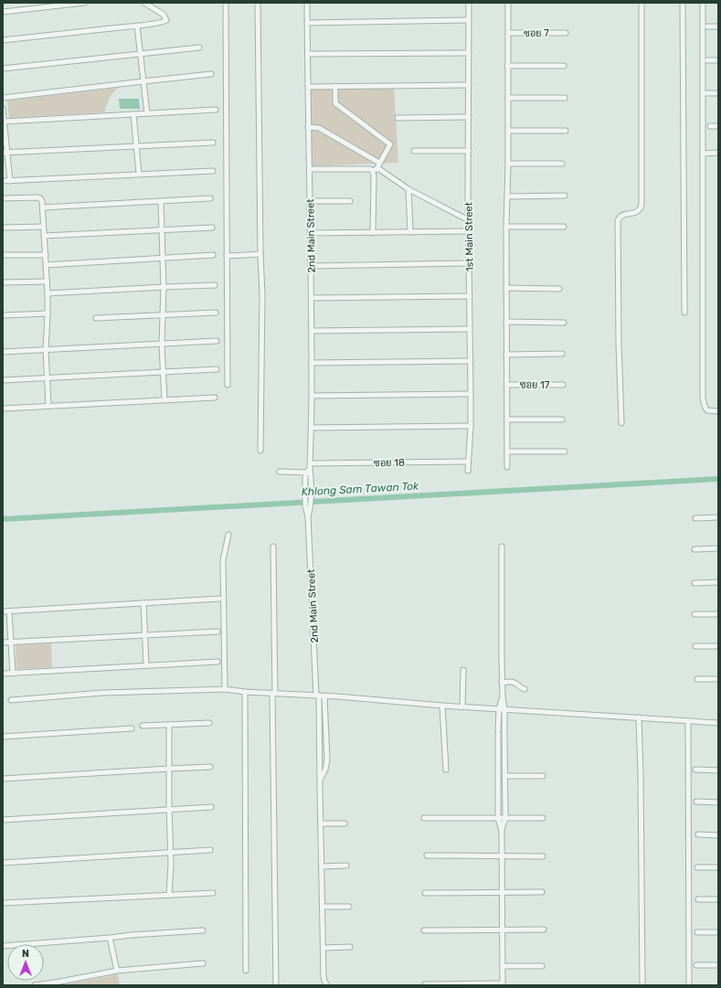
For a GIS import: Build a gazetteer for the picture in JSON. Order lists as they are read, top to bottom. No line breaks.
{"streets":{"street":["ซอย 7","2nd Main Street","1st Main Street","ซอย 17","ซอย 18"]},"crossings":[["2nd Main Street","ซอย 18"],["1st Main Street","ซอย 18"]],"water":["Khlong Sam Tawan Tok"],"north":"top"}
